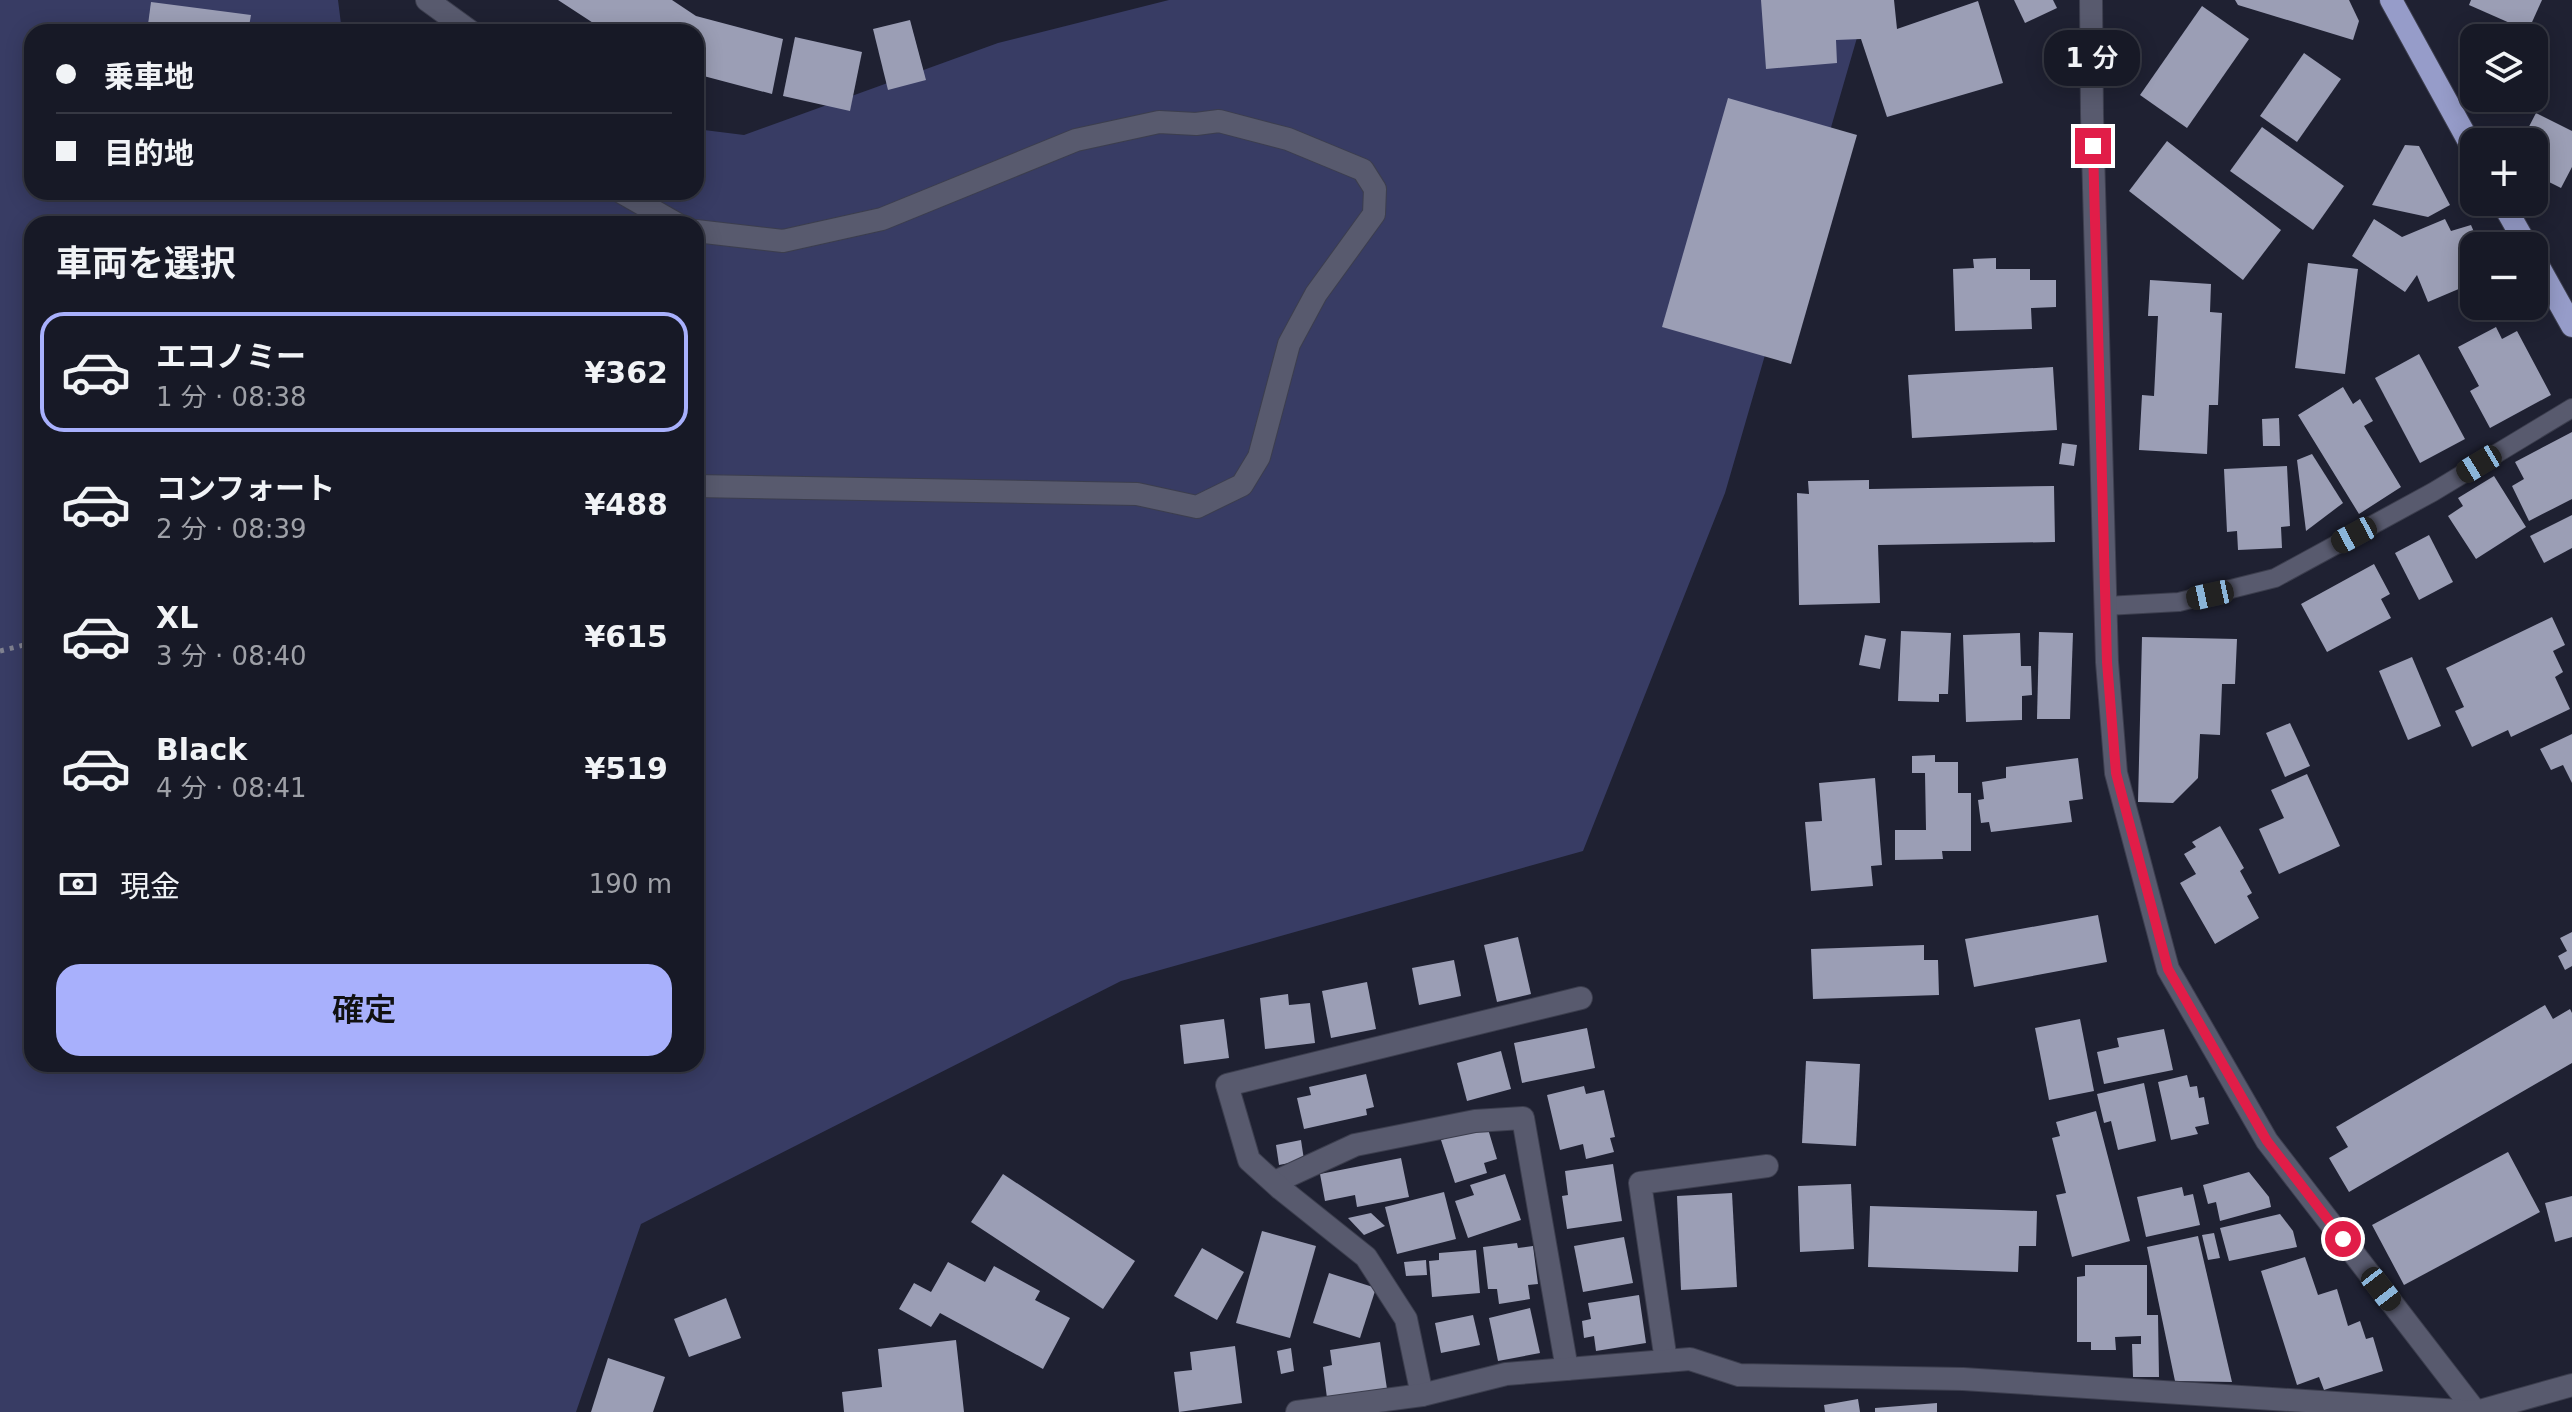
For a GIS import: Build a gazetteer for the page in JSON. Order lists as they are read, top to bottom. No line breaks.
{"page":{"map_buttons":["+","−"],"banner":["乗車地","目的地"],"bubble":"1 分","heading":"車両を選択","list":[{"name":"エコノミー","note":"1 分 · 08:38","value":"¥362"},{"name":"コンフォート","note":"2 分 · 08:39","value":"¥488"},{"name":"XL","note":"3 分 · 08:40","value":"¥615"},{"name":"Black","note":"4 分 · 08:41","value":"¥519"}],"pay":["現金","190 m"],"buttons":"確定"}}
